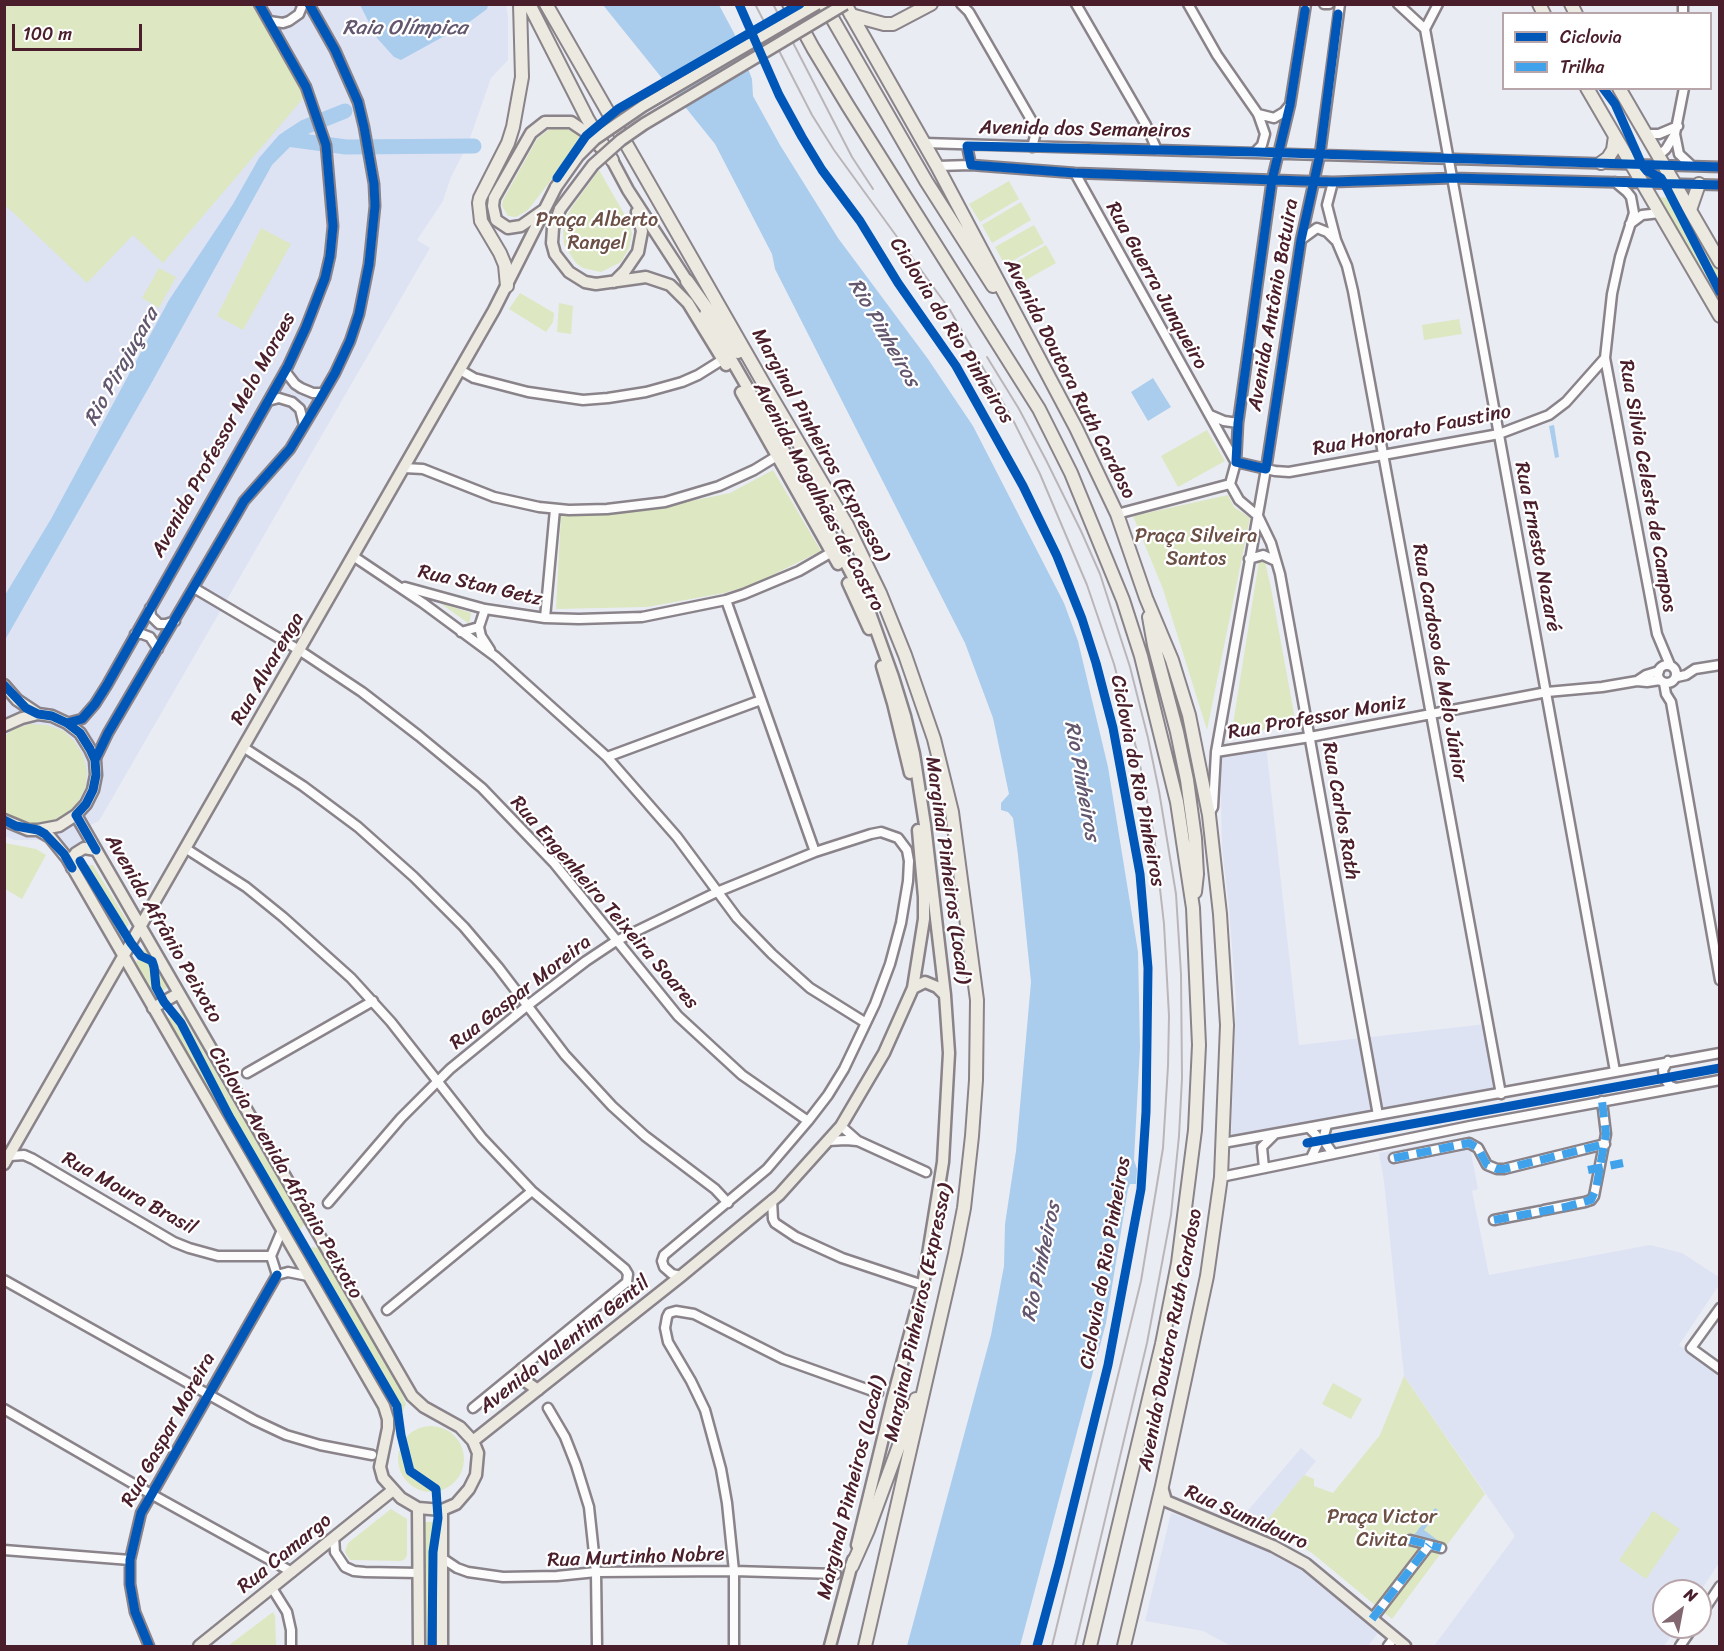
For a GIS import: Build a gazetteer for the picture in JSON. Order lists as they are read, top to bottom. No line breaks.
{"streets":{"highway":["Avenida Doutora Ruth Cardoso","Marginal Pinheiros (Expressa)"],"main road":["Avenida Magalhães de Castro","Rua Alvarenga","Marginal Pinheiros (Local)","Avenida Afrânio Peixoto","Avenida Valentim Gentil","Rua Sumidouro","Rua Camargo"],"street":["Avenida dos Semaneiros","Rua Guerra Junqueiro","Avenida Antônio Batuira","Rua Honorato Faustino","Avenida Professor Melo Moraes","Rua Silvia Celeste de Campos","Rua Ernesto Nazaré","Rua Stan Getz","Rua Cardoso de Melo Júnior","Rua Professor Moniz","Rua Carlos Rath","Rua Engenheiro Teixeira Soares","Rua Gaspar Moreira","Rua Moura Brasil","Rua Murtinho Nobre"],"cycle path":["Ciclovia do Rio Pinheiros","Ciclovia Avenida Afrânio Peixoto"]},"crossings":[["Avenida dos Semaneiros","Rua Guerra Junqueiro"],["Avenida dos Semaneiros","Avenida Antônio Batuira"],["Avenida dos Semaneiros","Avenida Doutora Ruth Cardoso"],["Avenida dos Semaneiros","Rua Silvia Celeste de Campos"],["Avenida dos Semaneiros","Rua Ernesto Nazaré"],["Avenida dos Semaneiros","Rua Cardoso de Melo Júnior"],["Rua Guerra Junqueiro","Avenida Antônio Batuira"],["Rua Guerra Junqueiro","Rua Honorato Faustino"],["Avenida Antônio Batuira","Avenida Doutora Ruth Cardoso"],["Avenida Antônio Batuira","Rua Honorato Faustino"],["Avenida Antônio Batuira","Rua Professor Moniz"],["Avenida Antônio Batuira","Rua Carlos Rath"],["Avenida Doutora Ruth Cardoso","Avenida Magalhães de Castro"],["Avenida Doutora Ruth Cardoso","Rua Sumidouro"],["Rua Honorato Faustino","Rua Silvia Celeste de Campos"],["Rua Honorato Faustino","Rua Ernesto Nazaré"],["Rua Honorato Faustino","Rua Cardoso de Melo Júnior"],["Rua Silvia Celeste de Campos","Rua Professor Moniz"],["Avenida Magalhães de Castro","Rua Stan Getz"],["Avenida Magalhães de Castro","Avenida Valentim Gentil"],["Rua Ernesto Nazaré","Rua Professor Moniz"],["Rua Cardoso de Melo Júnior","Rua Professor Moniz"],["Rua Alvarenga","Marginal Pinheiros (Local)"],["Rua Alvarenga","Rua Engenheiro Teixeira Soares"],["Rua Alvarenga","Avenida Afrânio Peixoto"],["Rua Alvarenga","Rua Moura Brasil"],["Rua Professor Moniz","Rua Carlos Rath"],["Rua Engenheiro Teixeira Soares","Rua Gaspar Moreira"],["Rua Engenheiro Teixeira Soares","Avenida Valentim Gentil"],["Avenida Afrânio Peixoto","Avenida Valentim Gentil"],["Rua Gaspar Moreira","Avenida Valentim Gentil"]],"water":["Raia Olímpica","Rio Pinheiros","Rio Pirajuçara"],"parks":["Praça Alberto Rangel","Praça Silveira Santos","Praça Victor Civita"],"legend":["Ciclovia","Trilha"],"scale_bar":"100 m","north":"top right"}
